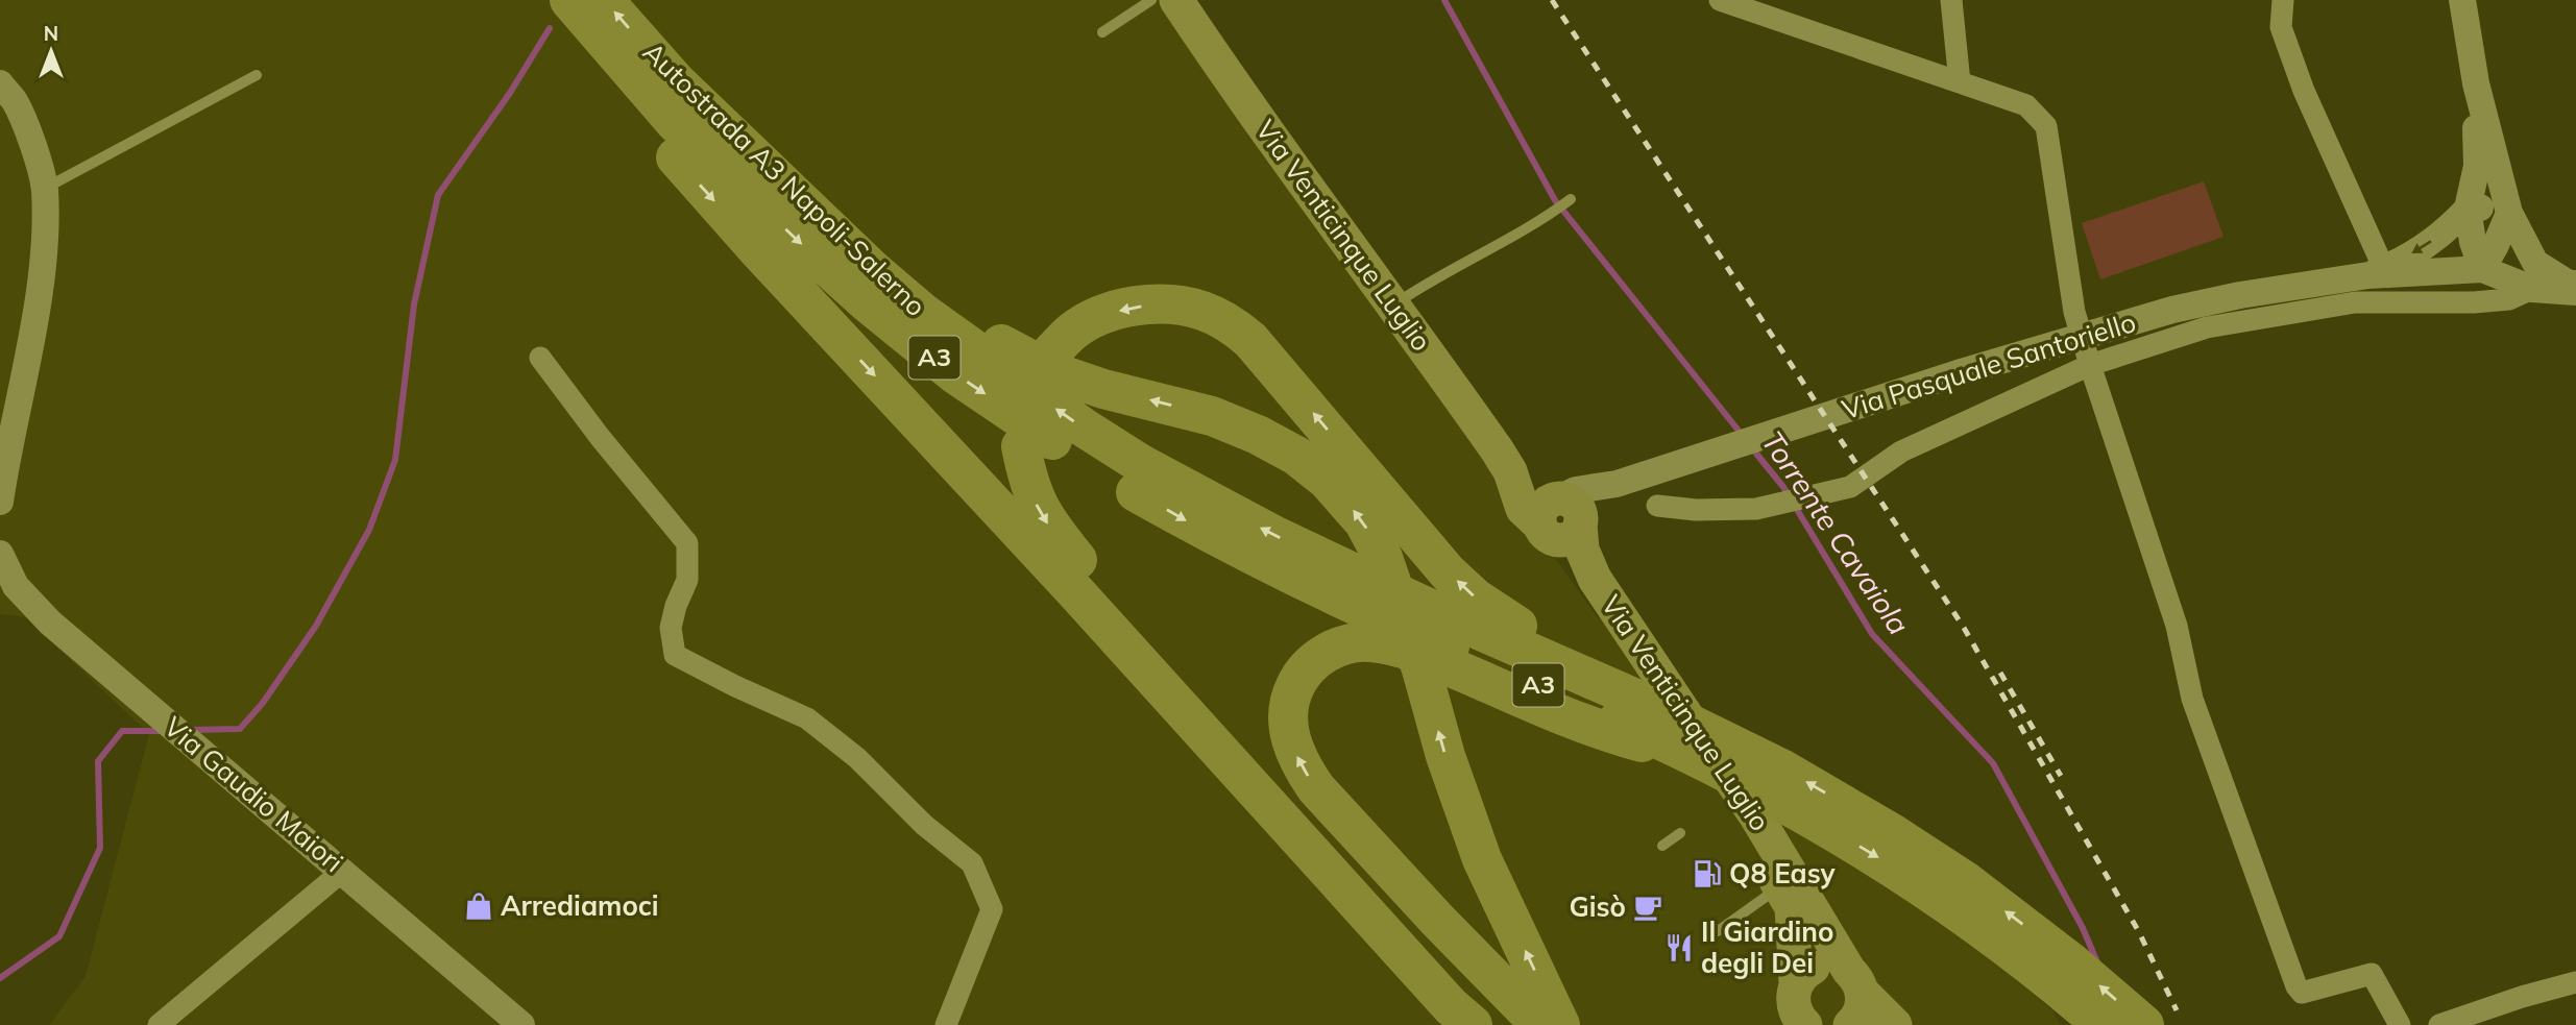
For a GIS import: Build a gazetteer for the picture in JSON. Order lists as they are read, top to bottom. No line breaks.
{"streets":{"highway":["Autostrada A3 Napoli-Salerno","A3"],"main road":["Via Venticinque Luglio"],"street":["Via Pasquale Santoriello","Via Gaudio Maiori"]},"crossings":[["Autostrada A3 Napoli-Salerno","A3"],["Via Venticinque Luglio","Via Pasquale Santoriello"]],"water":["Torrente Cavaiola"],"places":{"fuel station":["Q8 Easy"],"shop":["Arrediamoci"],"cafe":["Gisò"],"restaurant":["Il Giardino degli Dei"]},"north":"top"}
